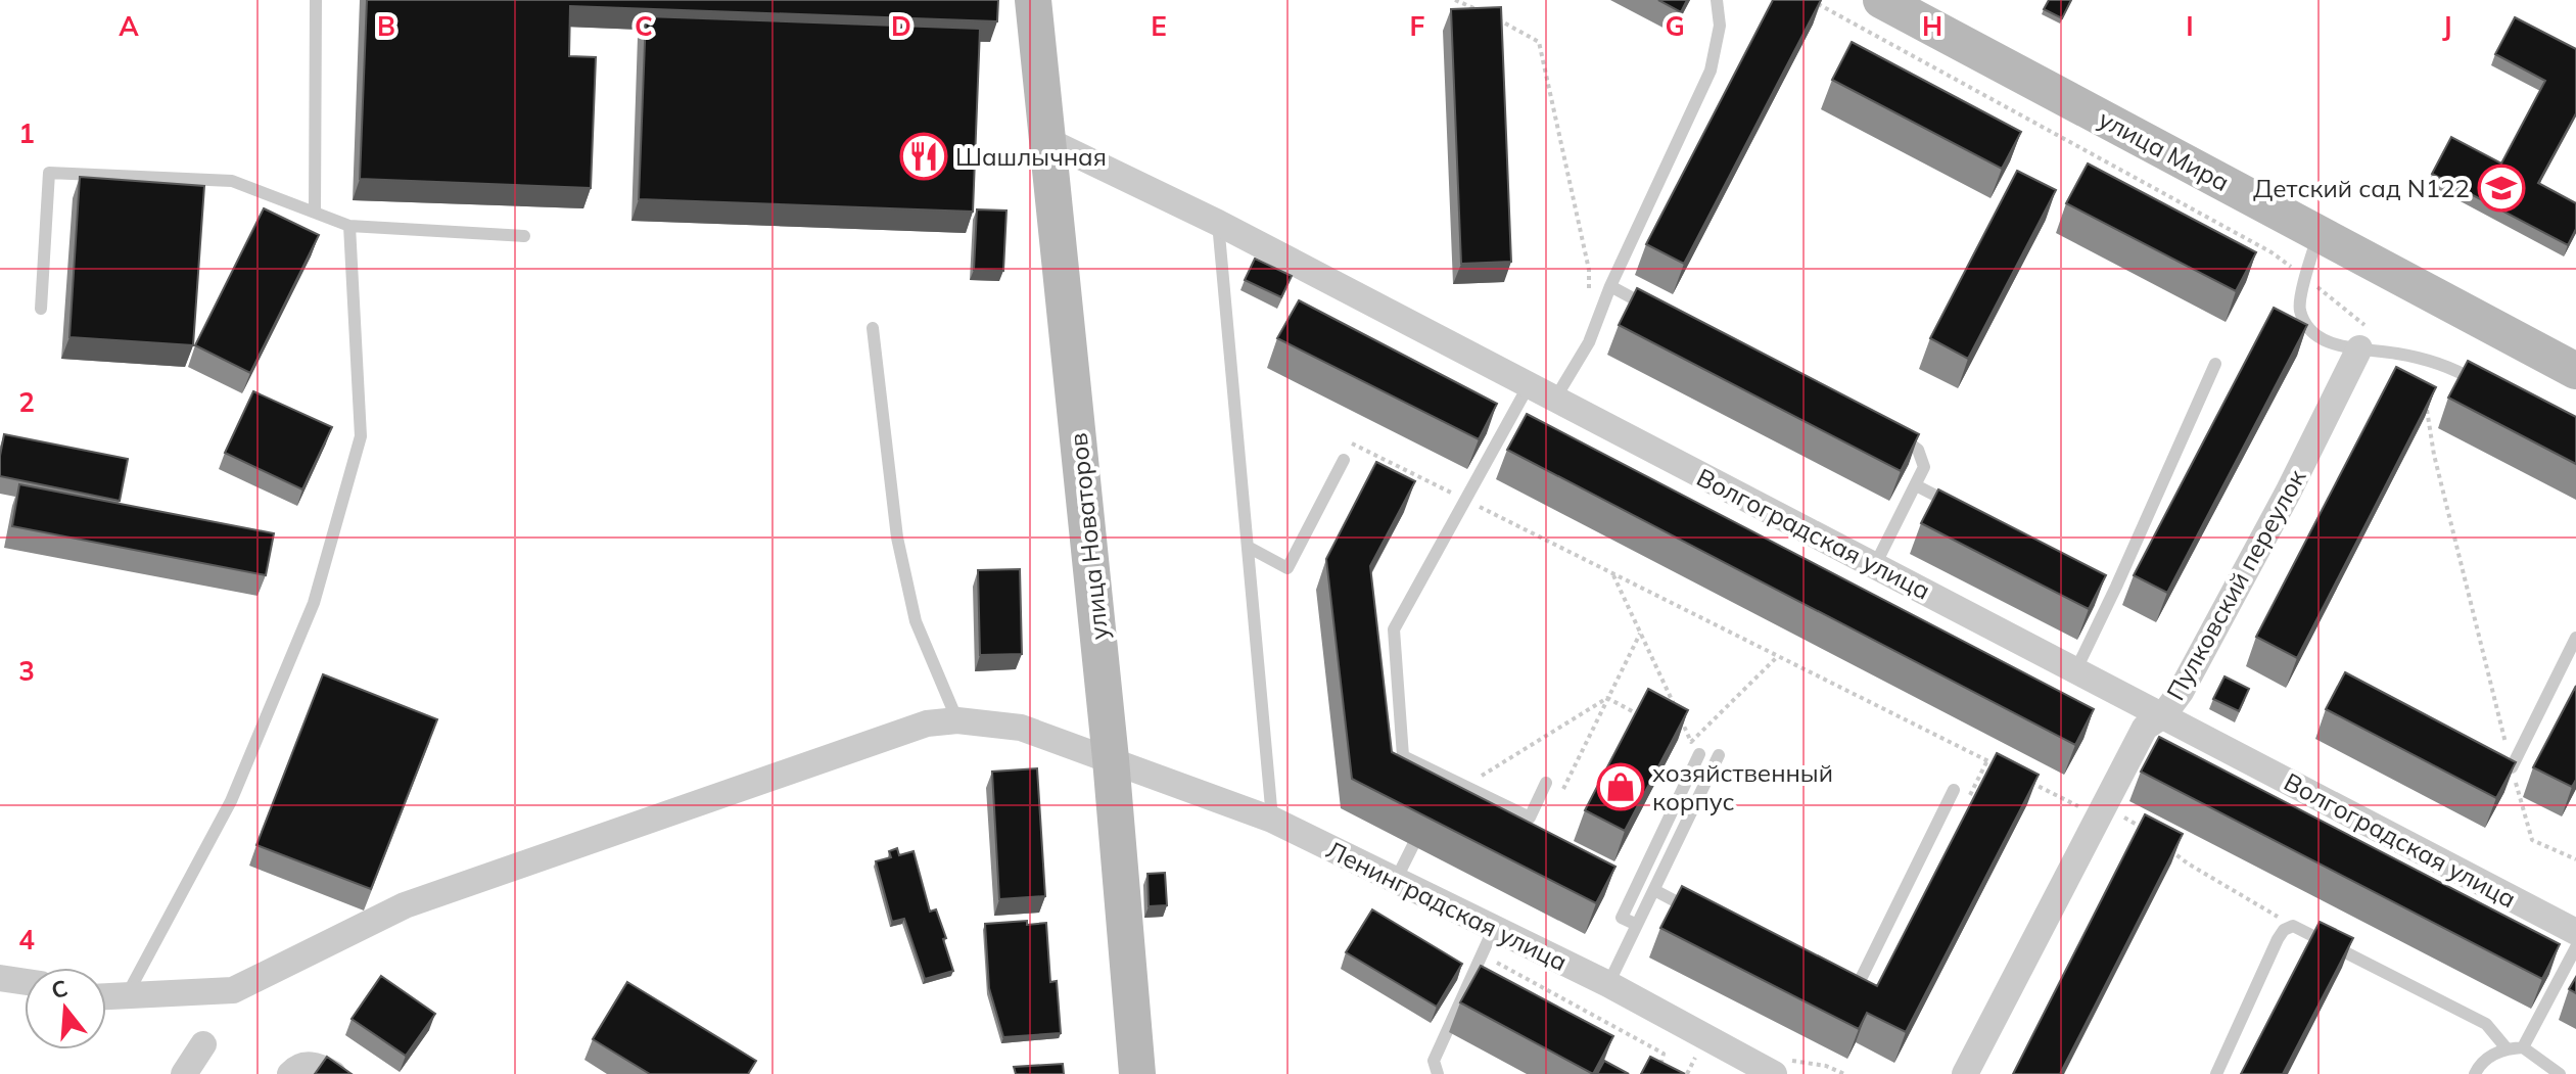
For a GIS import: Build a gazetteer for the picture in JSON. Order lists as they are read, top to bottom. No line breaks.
{"streets":{"street":["улица Мира","Волгоградская улица","улица Новаторов","Пулковский переулок","Ленинградская улица"]},"crossings":[["Волгоградская улица","улица Новаторов"],["Волгоградская улица","Пулковский переулок"],["улица Новаторов","Ленинградская улица"]],"places":{"restaurant":["Шашлычная"],"school or university":["Детский сад N122"],"shop":["хозяйственный корпус"]},"north":"top","grid":{"columns":["A","B","C","D","E","F","G","H","I","J"],"rows":["1","2","3","4"]}}
